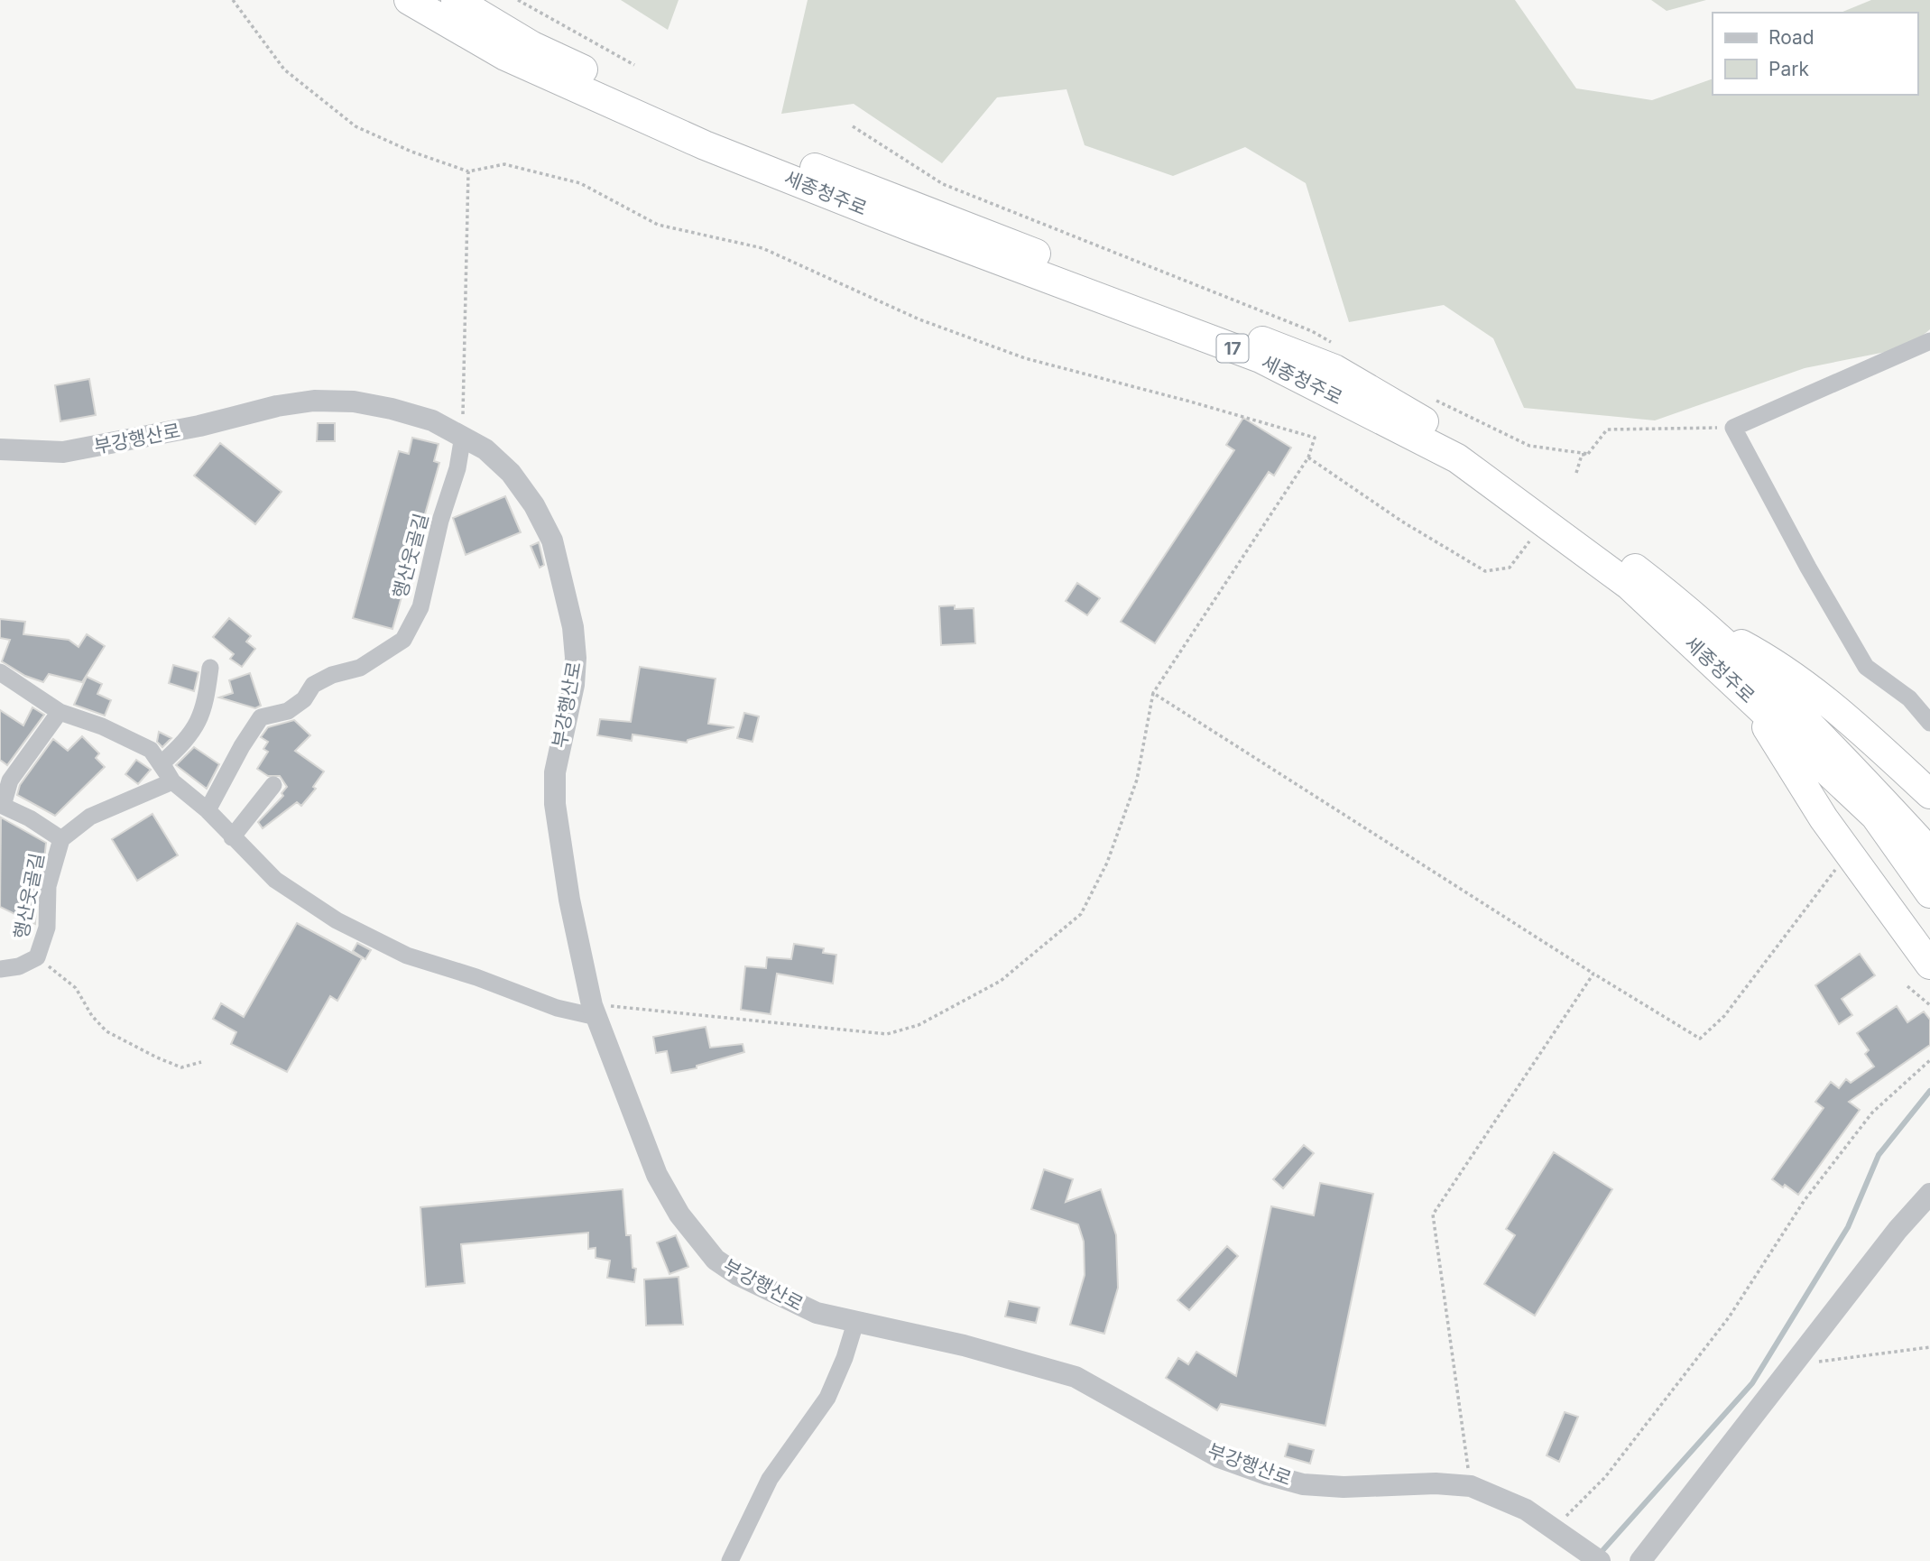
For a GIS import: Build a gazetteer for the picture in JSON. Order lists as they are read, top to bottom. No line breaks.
{"streets":{"highway":["세종청주로","17"],"street":["부강행산로","행산웃골길"]},"crossings":[["부강행산로","행산웃골길"]],"legend":["Road","Park"]}
